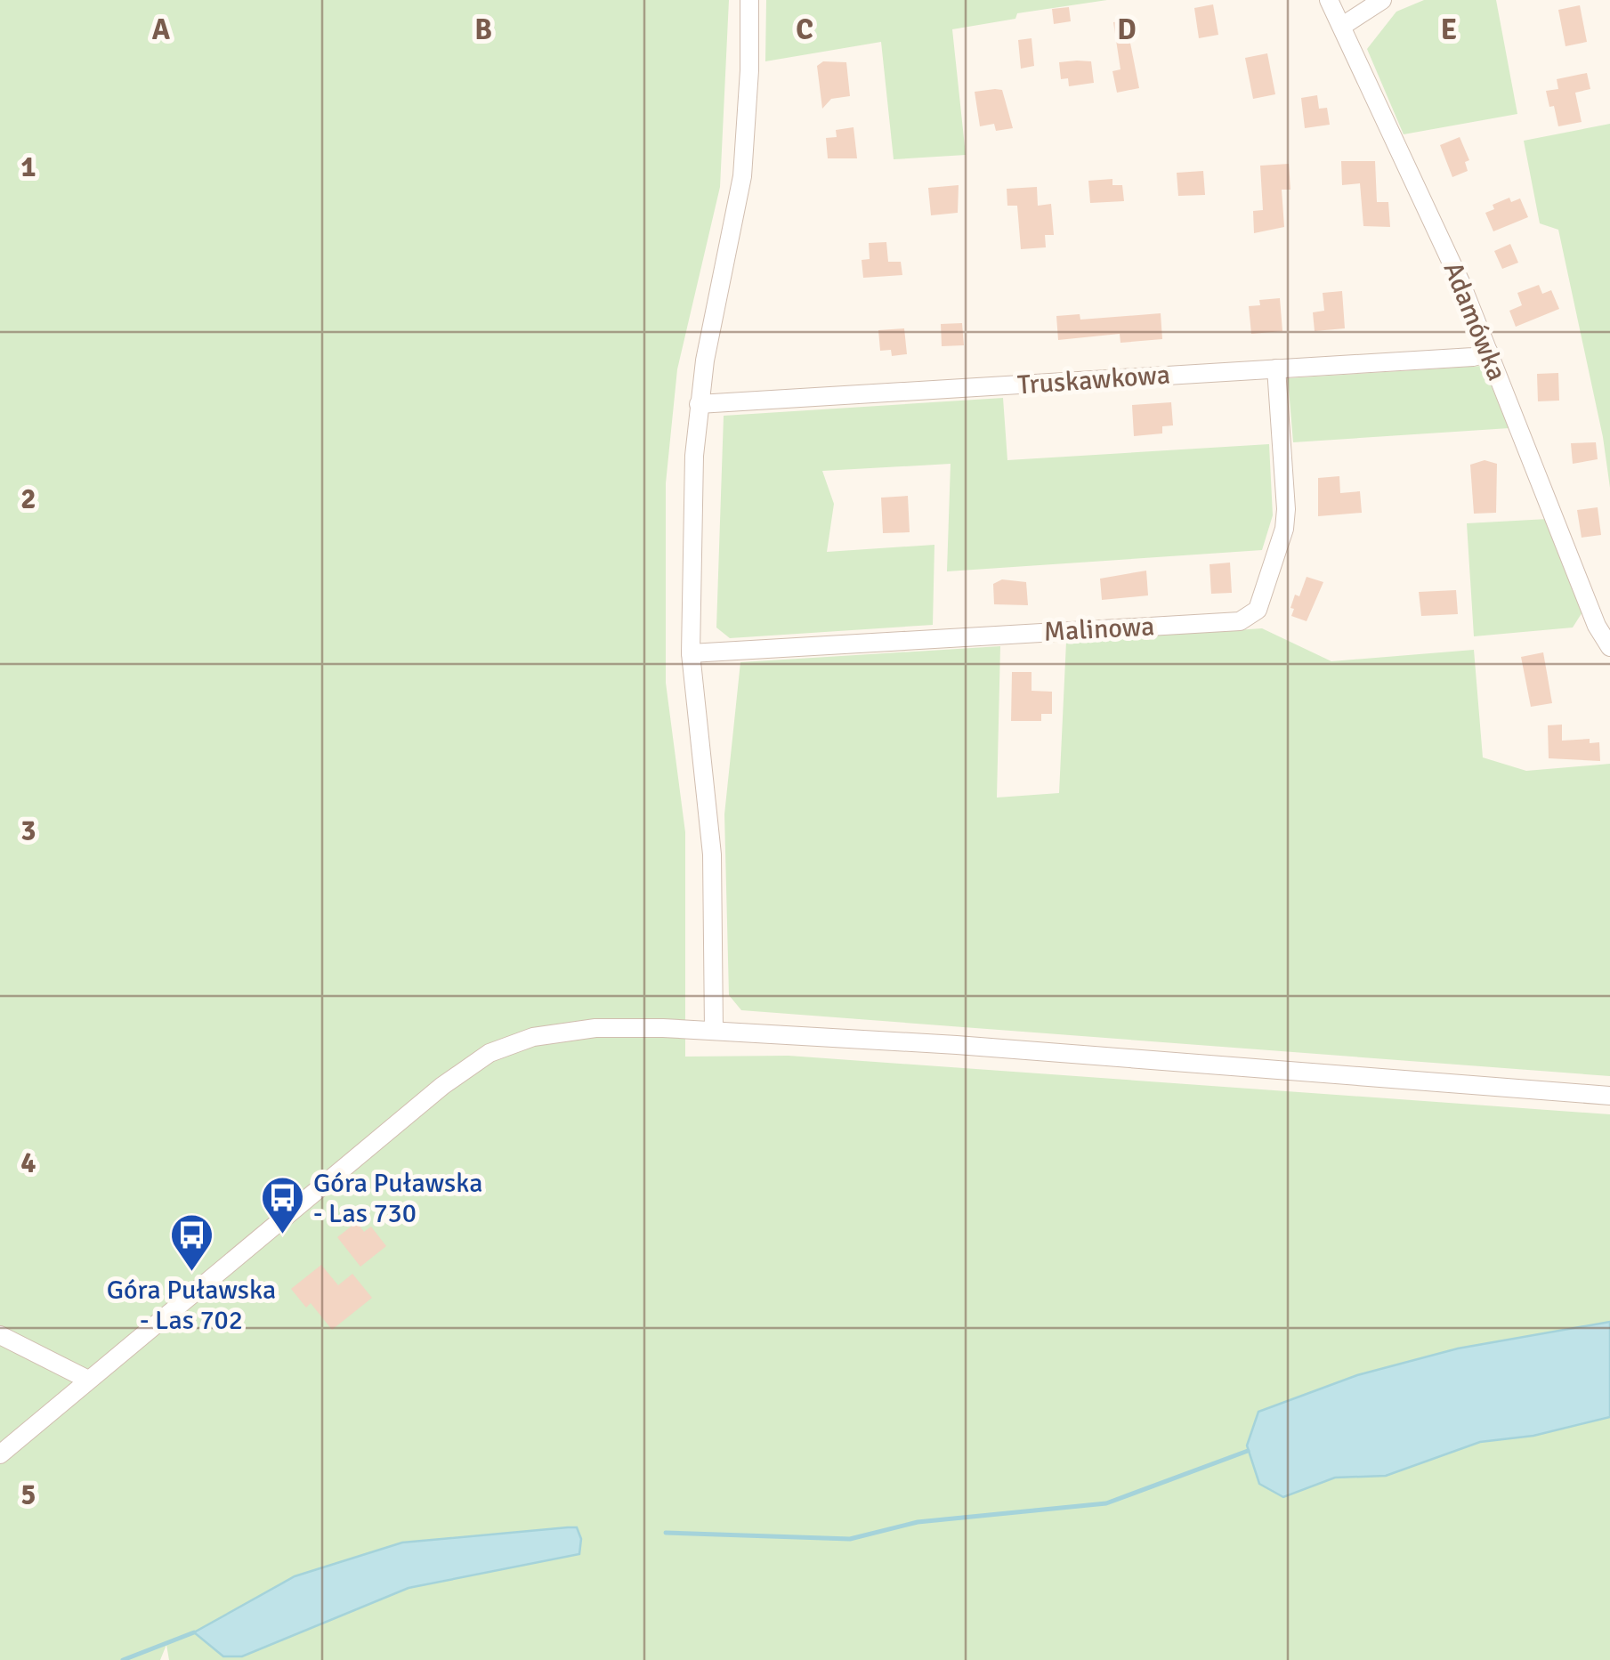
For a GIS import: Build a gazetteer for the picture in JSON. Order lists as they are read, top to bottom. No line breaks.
{"streets":{"street":["Adamówka","Truskawkowa","Malinowa"]},"crossings":[["Adamówka","Truskawkowa"],["Truskawkowa","Malinowa"]],"places":{"bus stop":["Góra Puławska - Las 730","Góra Puławska - Las 702"]},"grid":{"columns":["A","B","C","D","E"],"rows":["1","2","3","4","5"]}}
